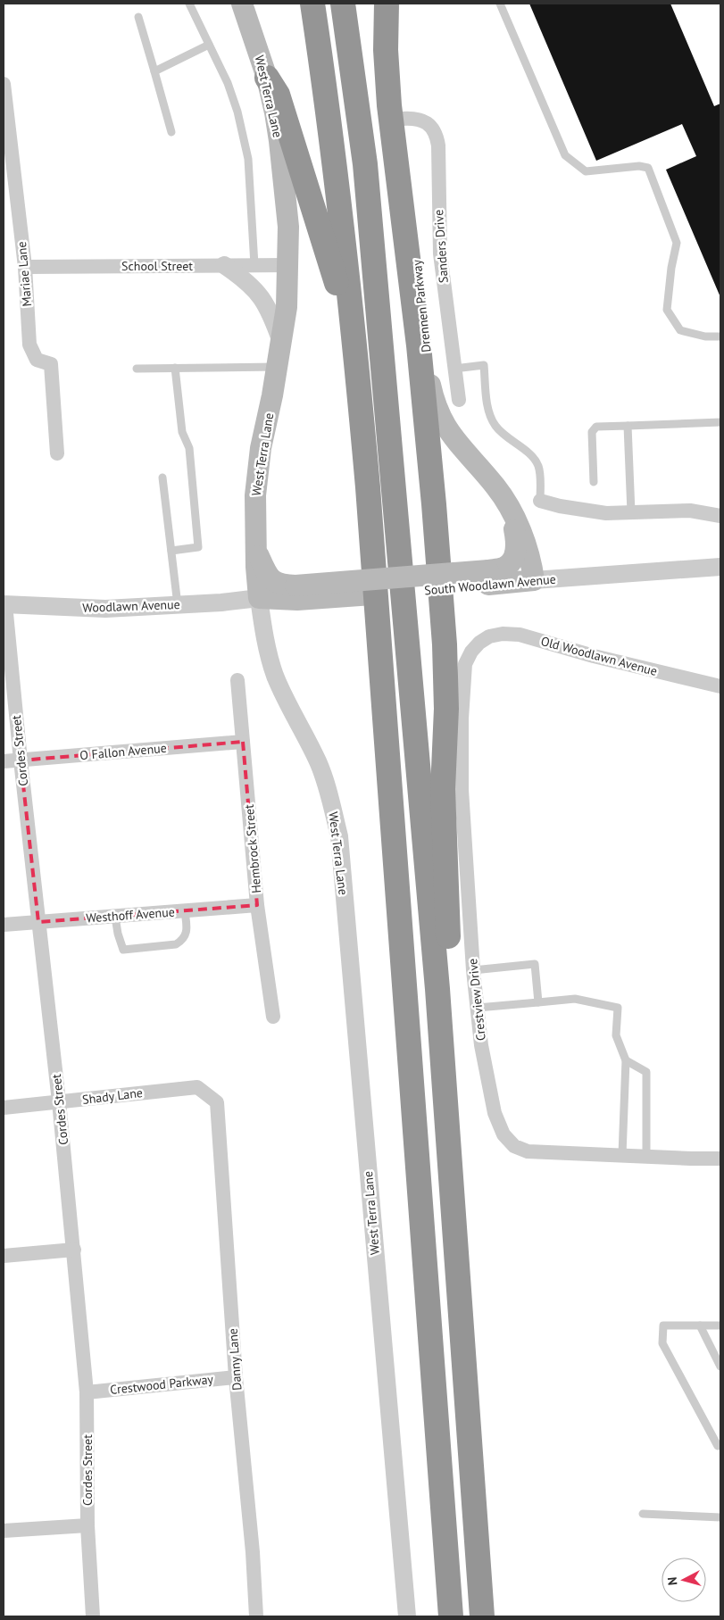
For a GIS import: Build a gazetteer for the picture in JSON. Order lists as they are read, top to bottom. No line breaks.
{"streets":{"main road":["West Terra Lane","Drennen Parkway","South Woodlawn Avenue"],"street":["Sanders Drive","School Street","Mariae Lane","Woodlawn Avenue","Old Woodlawn Avenue","Cordes Street","O Fallon Avenue","Hembrock Street","Westhoff Avenue","Crestview Drive","Shady Lane","Danny Lane","Crestwood Parkway"]},"crossings":[["West Terra Lane","School Street"],["West Terra Lane","South Woodlawn Avenue"],["West Terra Lane","Woodlawn Avenue"],["Sanders Drive","Drennen Parkway"],["School Street","Mariae Lane"],["Drennen Parkway","South Woodlawn Avenue"],["South Woodlawn Avenue","Woodlawn Avenue"],["Woodlawn Avenue","Cordes Street"],["Old Woodlawn Avenue","Crestview Drive"],["Cordes Street","O Fallon Avenue"],["Cordes Street","Westhoff Avenue"],["Cordes Street","Shady Lane"],["Cordes Street","Crestwood Parkway"],["O Fallon Avenue","Hembrock Street"],["Hembrock Street","Westhoff Avenue"],["Shady Lane","Danny Lane"],["Danny Lane","Crestwood Parkway"]],"north":"left"}
